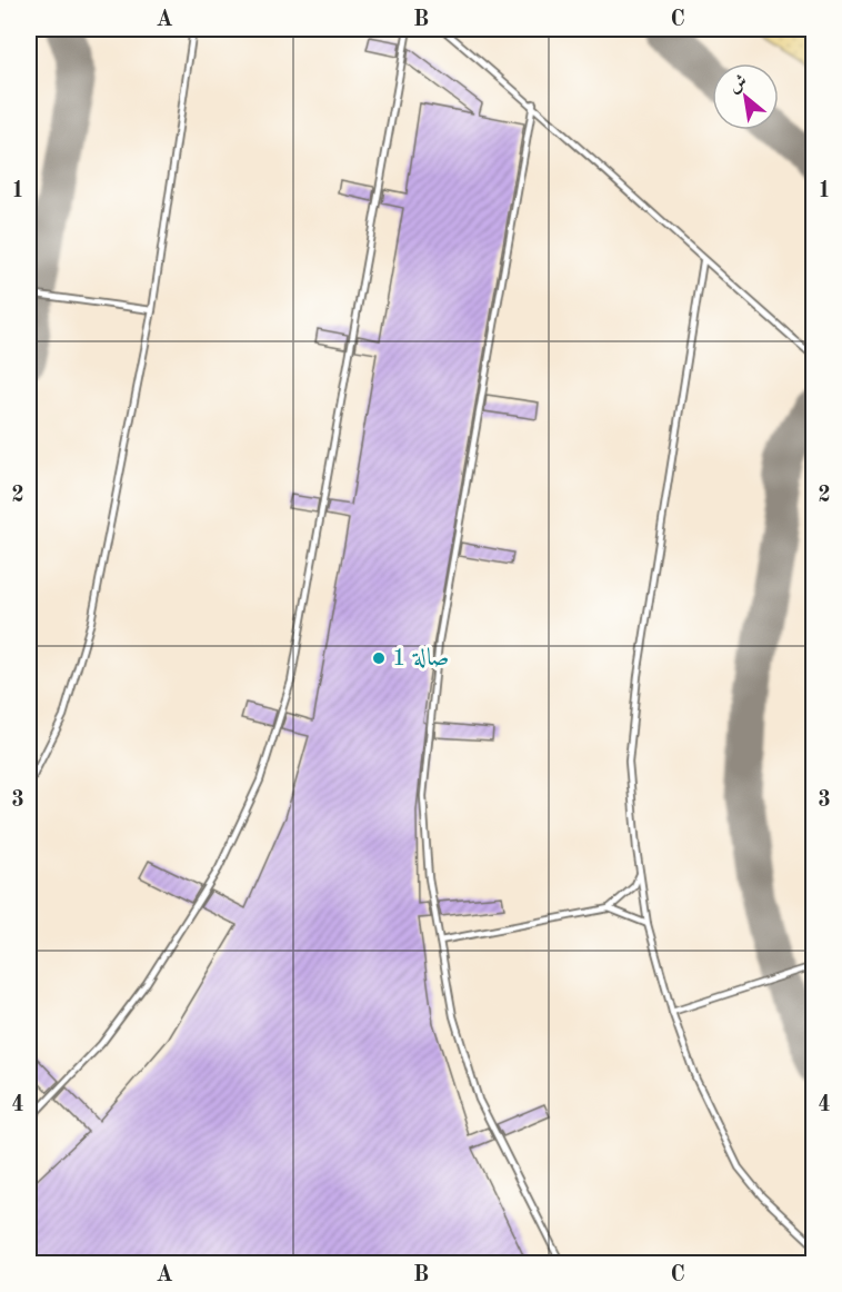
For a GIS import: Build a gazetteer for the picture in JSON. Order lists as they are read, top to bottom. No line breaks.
{"places":["صالة 1"],"north":"top left","grid":{"columns":["A","B","C"],"rows":["1","2","3","4"]}}
